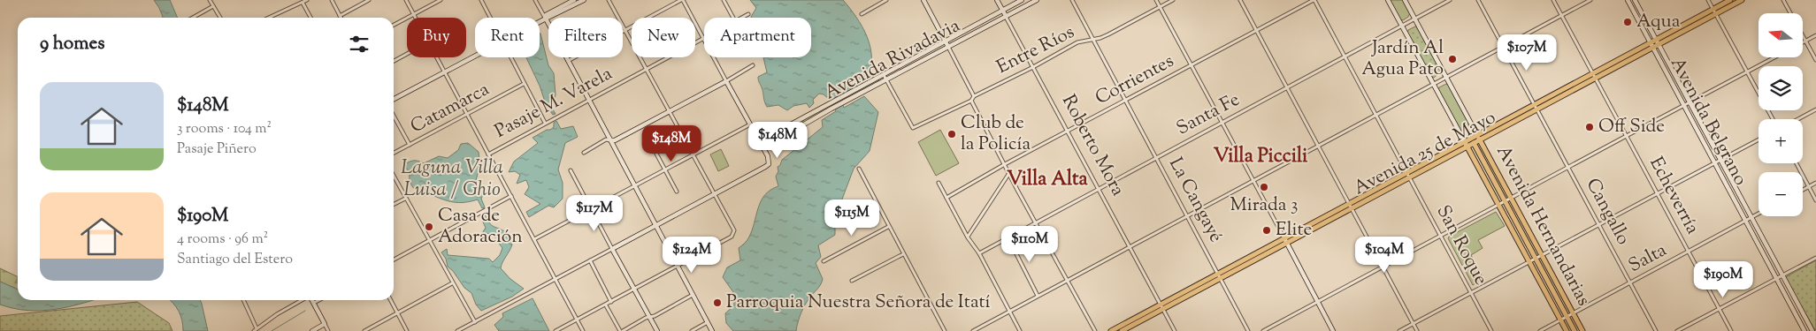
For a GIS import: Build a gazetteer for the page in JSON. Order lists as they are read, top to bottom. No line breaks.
{"streets":{"main road":["Avenida 25 de Mayo","Avenida Hernandarias"],"street":["Entre Ríos","Avenida Rivadavia","Corrientes","Pasaje M. Varela","Catamarca","Santa Fe","Avenida Belgrano","Roberto Mora","Echeverría","La Cangayé","Cangallo","San Roque","Salta"]},"crossings":[["Entre Ríos","Avenida Rivadavia"],["Entre Ríos","Roberto Mora"],["Entre Ríos","La Cangayé"],["Avenida Rivadavia","Roberto Mora"],["Corrientes","Roberto Mora"],["Corrientes","La Cangayé"],["Corrientes","San Roque"],["Santa Fe","Roberto Mora"],["Santa Fe","La Cangayé"],["Santa Fe","San Roque"],["Avenida Belgrano","Avenida 25 de Mayo"],["Avenida Belgrano","Salta"],["Roberto Mora","Avenida 25 de Mayo"],["Avenida 25 de Mayo","Echeverría"],["Avenida 25 de Mayo","La Cangayé"],["Avenida 25 de Mayo","Cangallo"],["Avenida 25 de Mayo","Avenida Hernandarias"],["Avenida 25 de Mayo","San Roque"],["Echeverría","Salta"],["Cangallo","Salta"],["Avenida Hernandarias","Salta"]],"districts":["Villa Piccili","Villa Alta"],"water":["Laguna Villa Luisa / Ghio"],"places":["Aqua","Jardín Al Agua Pato","Off Side","Club de la Policía","Mirada 3","Casa de Adoración","Elite","Parroquia Nuestra Señora de Itatí"],"north":"left","page":{"map_buttons":["+","−"],"chip":["Buy","Rent","Filters","New","Apartment"],"heading":"9 homes","price":["$107M","$148M","$148M","$117M","$115M","$110M","$124M","$104M","$190M"],"list":[{"name":"$148M","note":"3 rooms · 104 m² · Pasaje Piñero"},{"name":"$190M","note":"4 rooms · 96 m² · Santiago del Estero"}]}}
